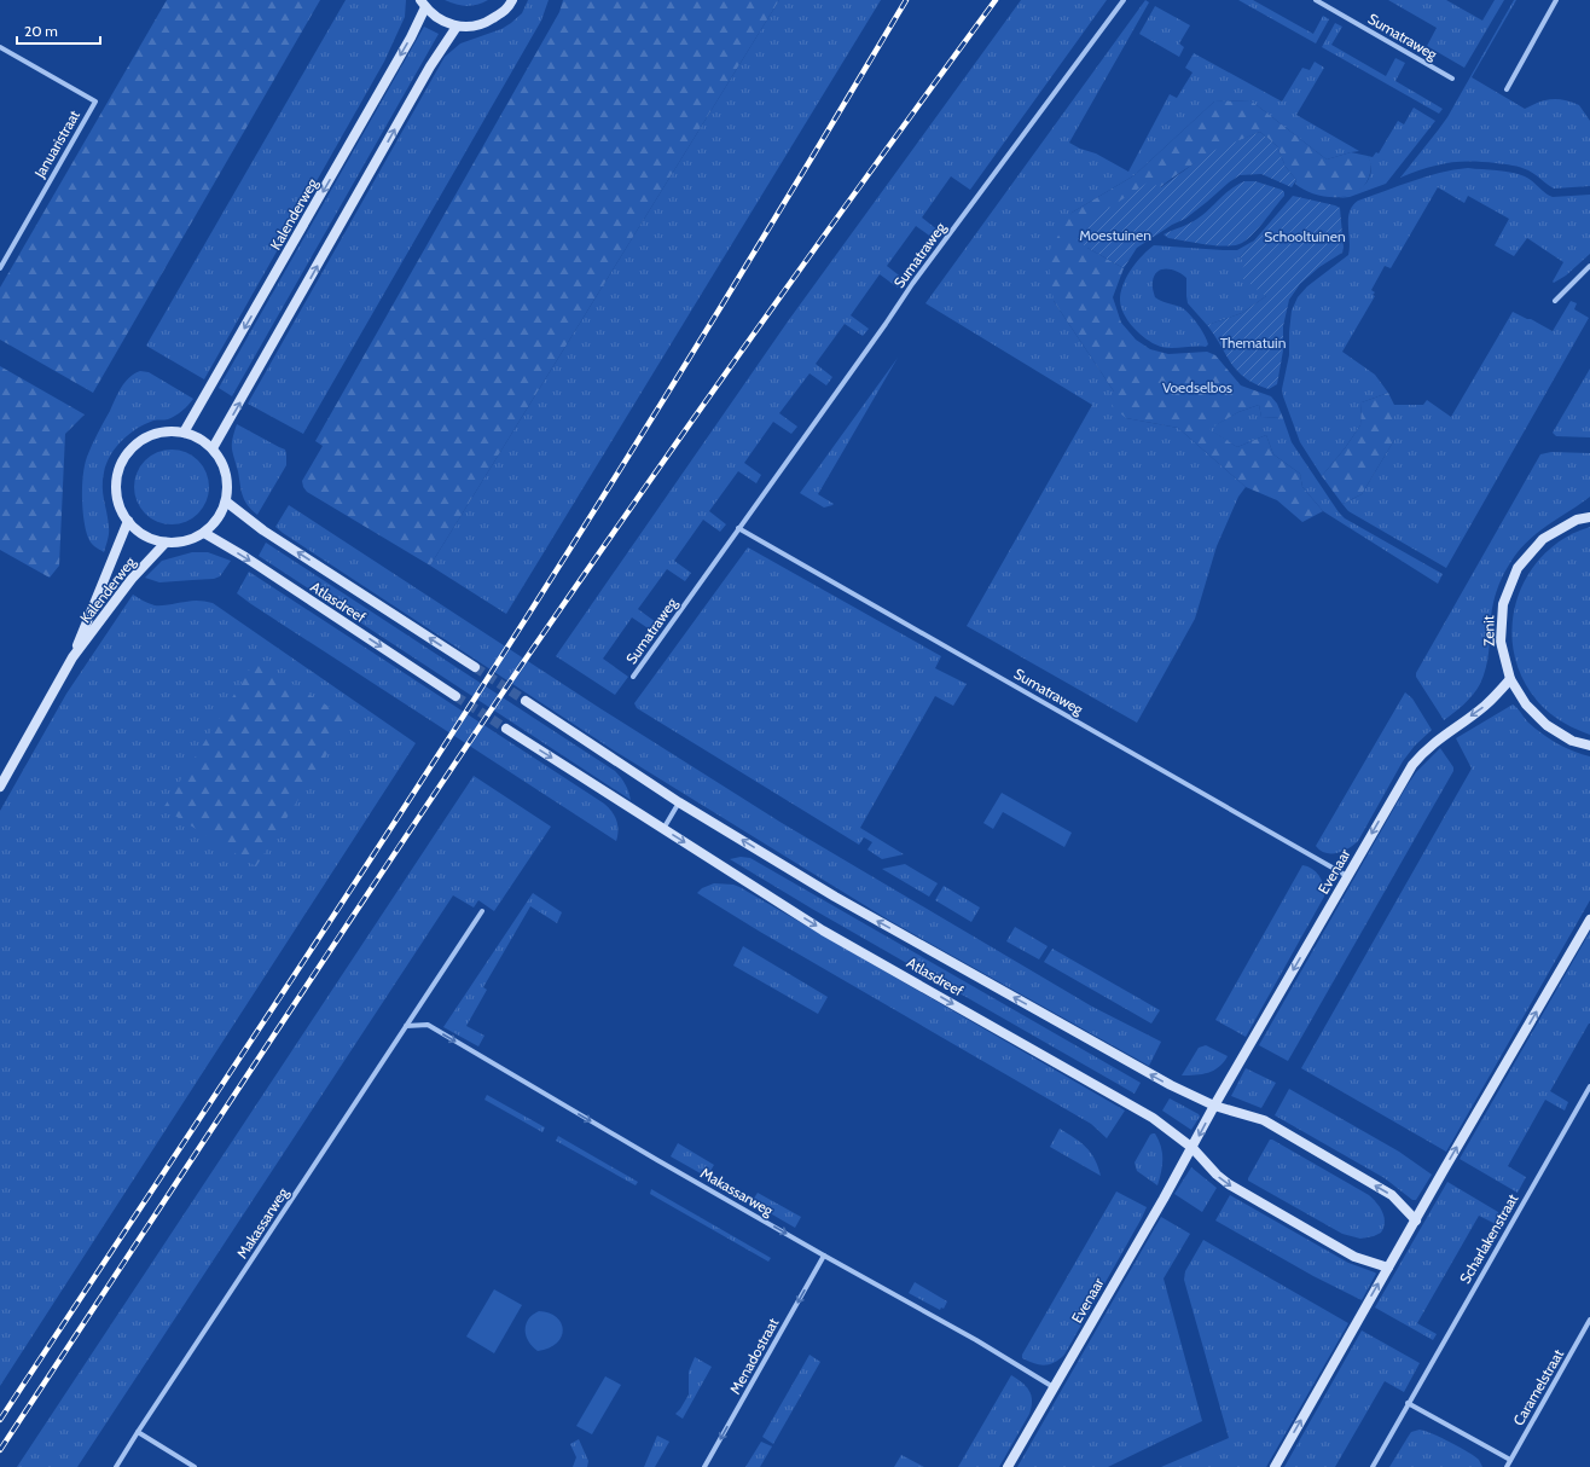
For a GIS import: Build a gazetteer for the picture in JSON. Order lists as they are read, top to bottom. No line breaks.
{"streets":{"main road":["Kalenderweg","Atlasdreef","Zenit","Evenaar"],"street":["Sumatraweg","Januaristraat","Makassarweg","Scharlakenstraat","Menadostraat","Caramelstraat"]},"crossings":[["Sumatraweg","Evenaar"],["Kalenderweg","Atlasdreef"],["Atlasdreef","Evenaar"],["Zenit","Evenaar"],["Evenaar","Makassarweg"],["Makassarweg","Menadostraat"]],"one_way":["Evenaar","Menadostraat"],"parks":["Moestuinen","Schooltuinen","Thematuin","Voedselbos"],"scale_bar":"20 m"}
